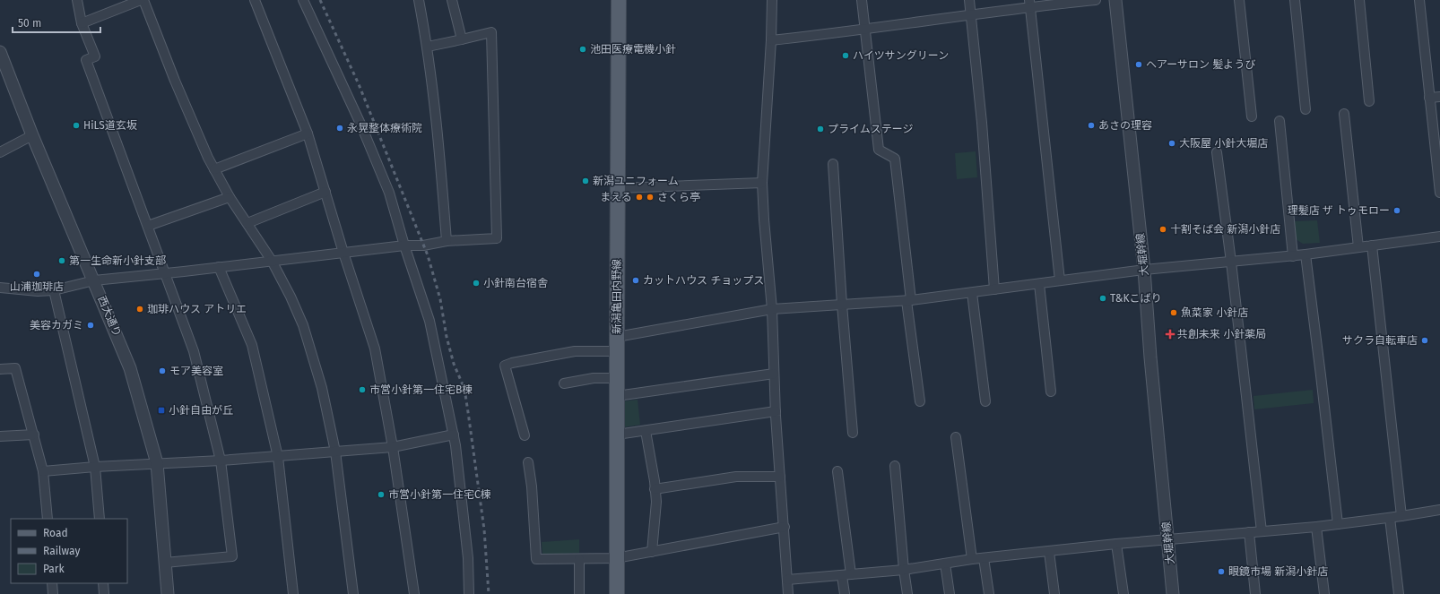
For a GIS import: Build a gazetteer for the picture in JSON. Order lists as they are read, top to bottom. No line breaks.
{"streets":{"main road":["新潟亀田内野線"],"street":["大堀幹線","西大通り"]},"places":{"other":["池田医療電機小針","ハイツサングリーン","ヘアーサロン 髪ようび","HiLS道玄坂","あさの理容","永晃整体療術院","プライムステージ","大阪屋 小針大堀店","新潟ユニフォーム","まえる","さくら亭","理髪店 ザ トゥモロー","十割そば会 新潟小針店","第一生命新小針支部","山浦珈琲店","カットハウス チョップス","小針南台宿舎","T&Kこばり","珈琲ハウス アトリエ","魚菜家 小針店","美容カガミ","サクラ自転車店","モア美容室","市営小針第一住宅B棟","市営小針第一住宅C棟","眼鏡市場 新潟小針店"],"health":["共創未来 小針薬局"],"transit":["小針自由が丘"]},"legend":["Road","Railway","Park"],"scale_bar":"50 m"}
